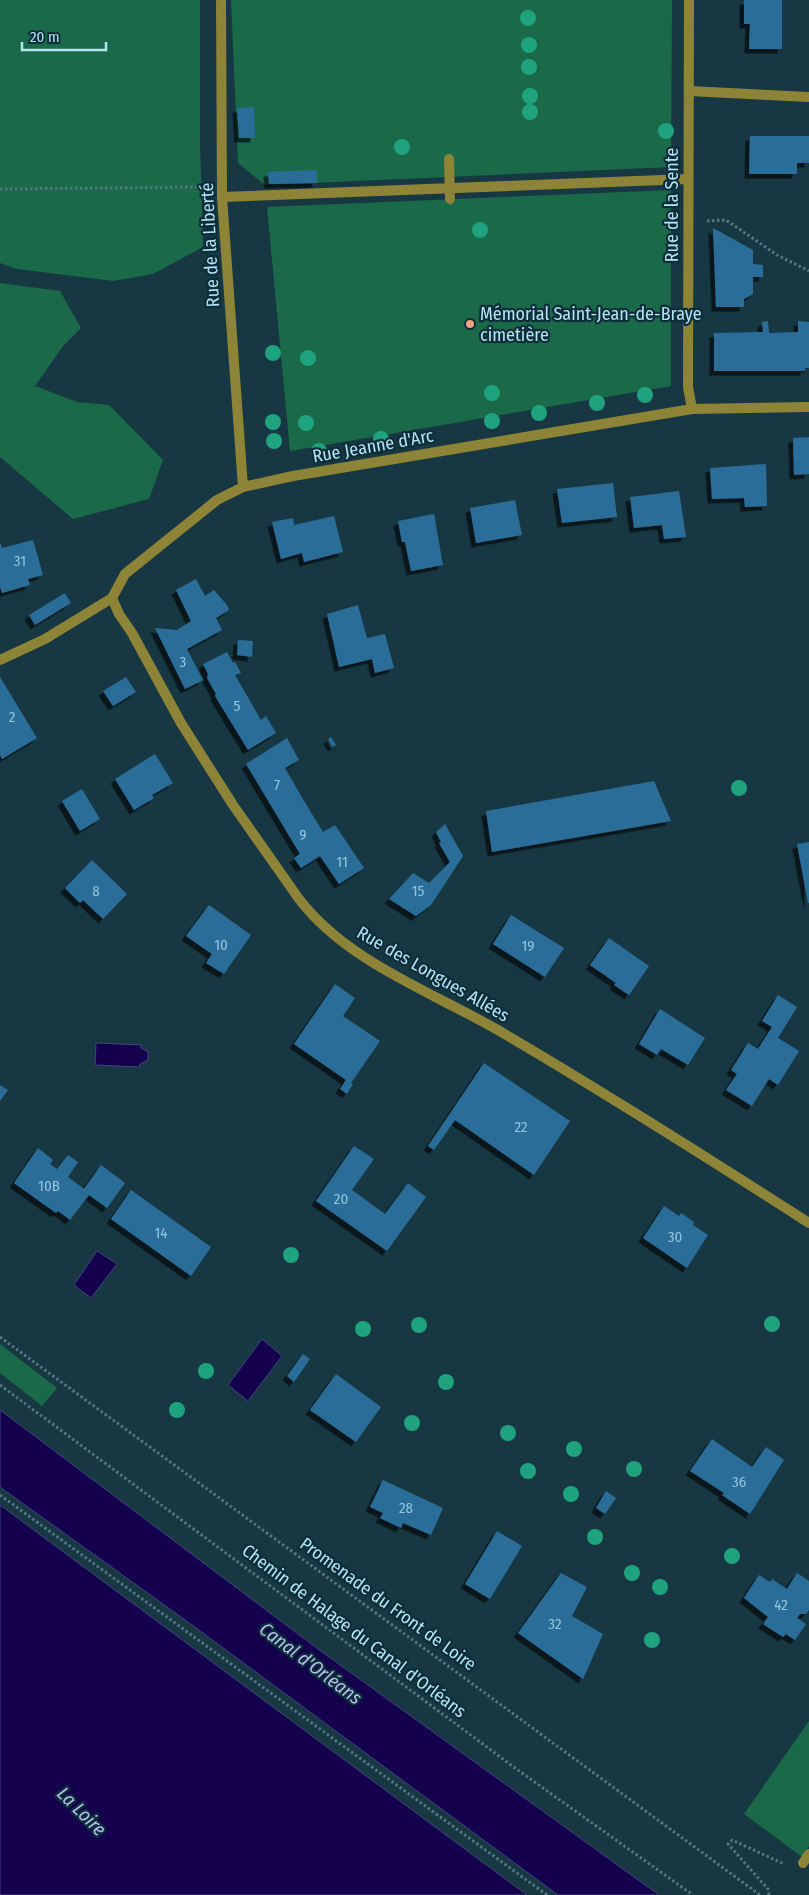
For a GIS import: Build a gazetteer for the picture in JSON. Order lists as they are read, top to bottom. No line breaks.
{"streets":{"street":["Rue de la Sente","Rue de la Liberté","Rue Jeanne d'Arc","Rue des Longues Allées"],"path":["Promenade du Front de Loire","Chemin de Halage du Canal d'Orléans"]},"crossings":[["Rue de la Sente","Rue Jeanne d'Arc"],["Rue de la Liberté","Rue Jeanne d'Arc"],["Rue Jeanne d'Arc","Rue des Longues Allées"]],"water":["Canal d'Orléans","La Loire"],"places":["Mémorial Saint-Jean-de-Braye cimetière"],"house_numbers":["31","3","5","2","7","9","11","8","15","10","19","22","10B","20","14","30","36","28","42","32"],"scale_bar":"20 m"}
